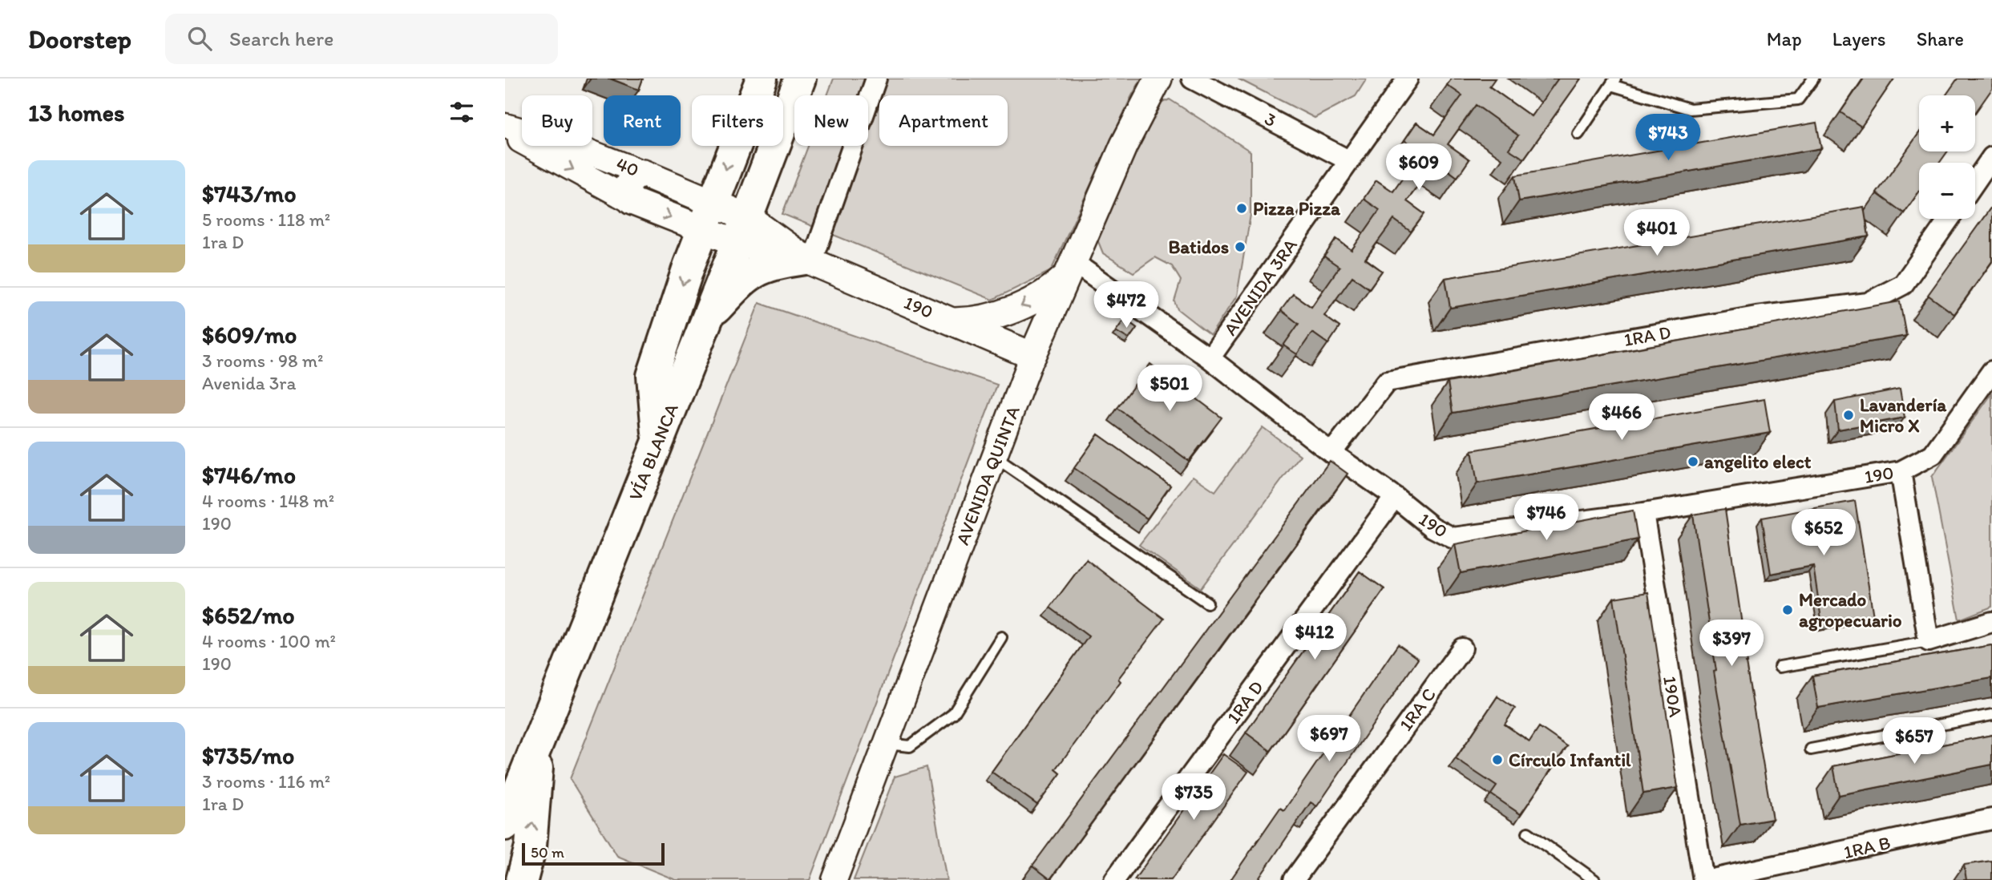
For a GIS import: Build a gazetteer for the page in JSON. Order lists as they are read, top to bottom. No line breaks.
{"streets":{"highway":["VÍA BLANCA"],"main road":["40","190","AVENIDA QUINTA"],"street":["3","AVENIDA 3RA","1RA D","190A","1RA C","1RA B"]},"crossings":[["3","AVENIDA 3RA"],["40","190"],["40","VÍA BLANCA"],["AVENIDA 3RA","190"],["190","1RA D"],["190","VÍA BLANCA"],["190","AVENIDA QUINTA"],["190","190A"]],"places":["Pizza Pizza","Batidos","Lavandería Micro X","angelito elect","Mercado agropecuario","Círculo Infantil"],"scale_bar":"50 m","page":{"header":"Doorstep","search":"Search here","nav":["Map","Layers","Share"],"heading":"13 homes","map_buttons":["+","−"],"chip":["Buy","Rent","Filters","New","Apartment"],"price":["$743","$609","$401","$472","$501","$466","$746","$652","$412","$397","$697","$657","$735"],"list":[{"name":"$743/mo","note":"5 rooms · 118 m² · 1ra D"},{"name":"$609/mo","note":"3 rooms · 98 m² · Avenida 3ra"},{"name":"$746/mo","note":"4 rooms · 148 m² · 190"},{"name":"$652/mo","note":"4 rooms · 100 m² · 190"},{"name":"$735/mo","note":"3 rooms · 116 m² · 1ra D"}],"scale":"50 m"}}
